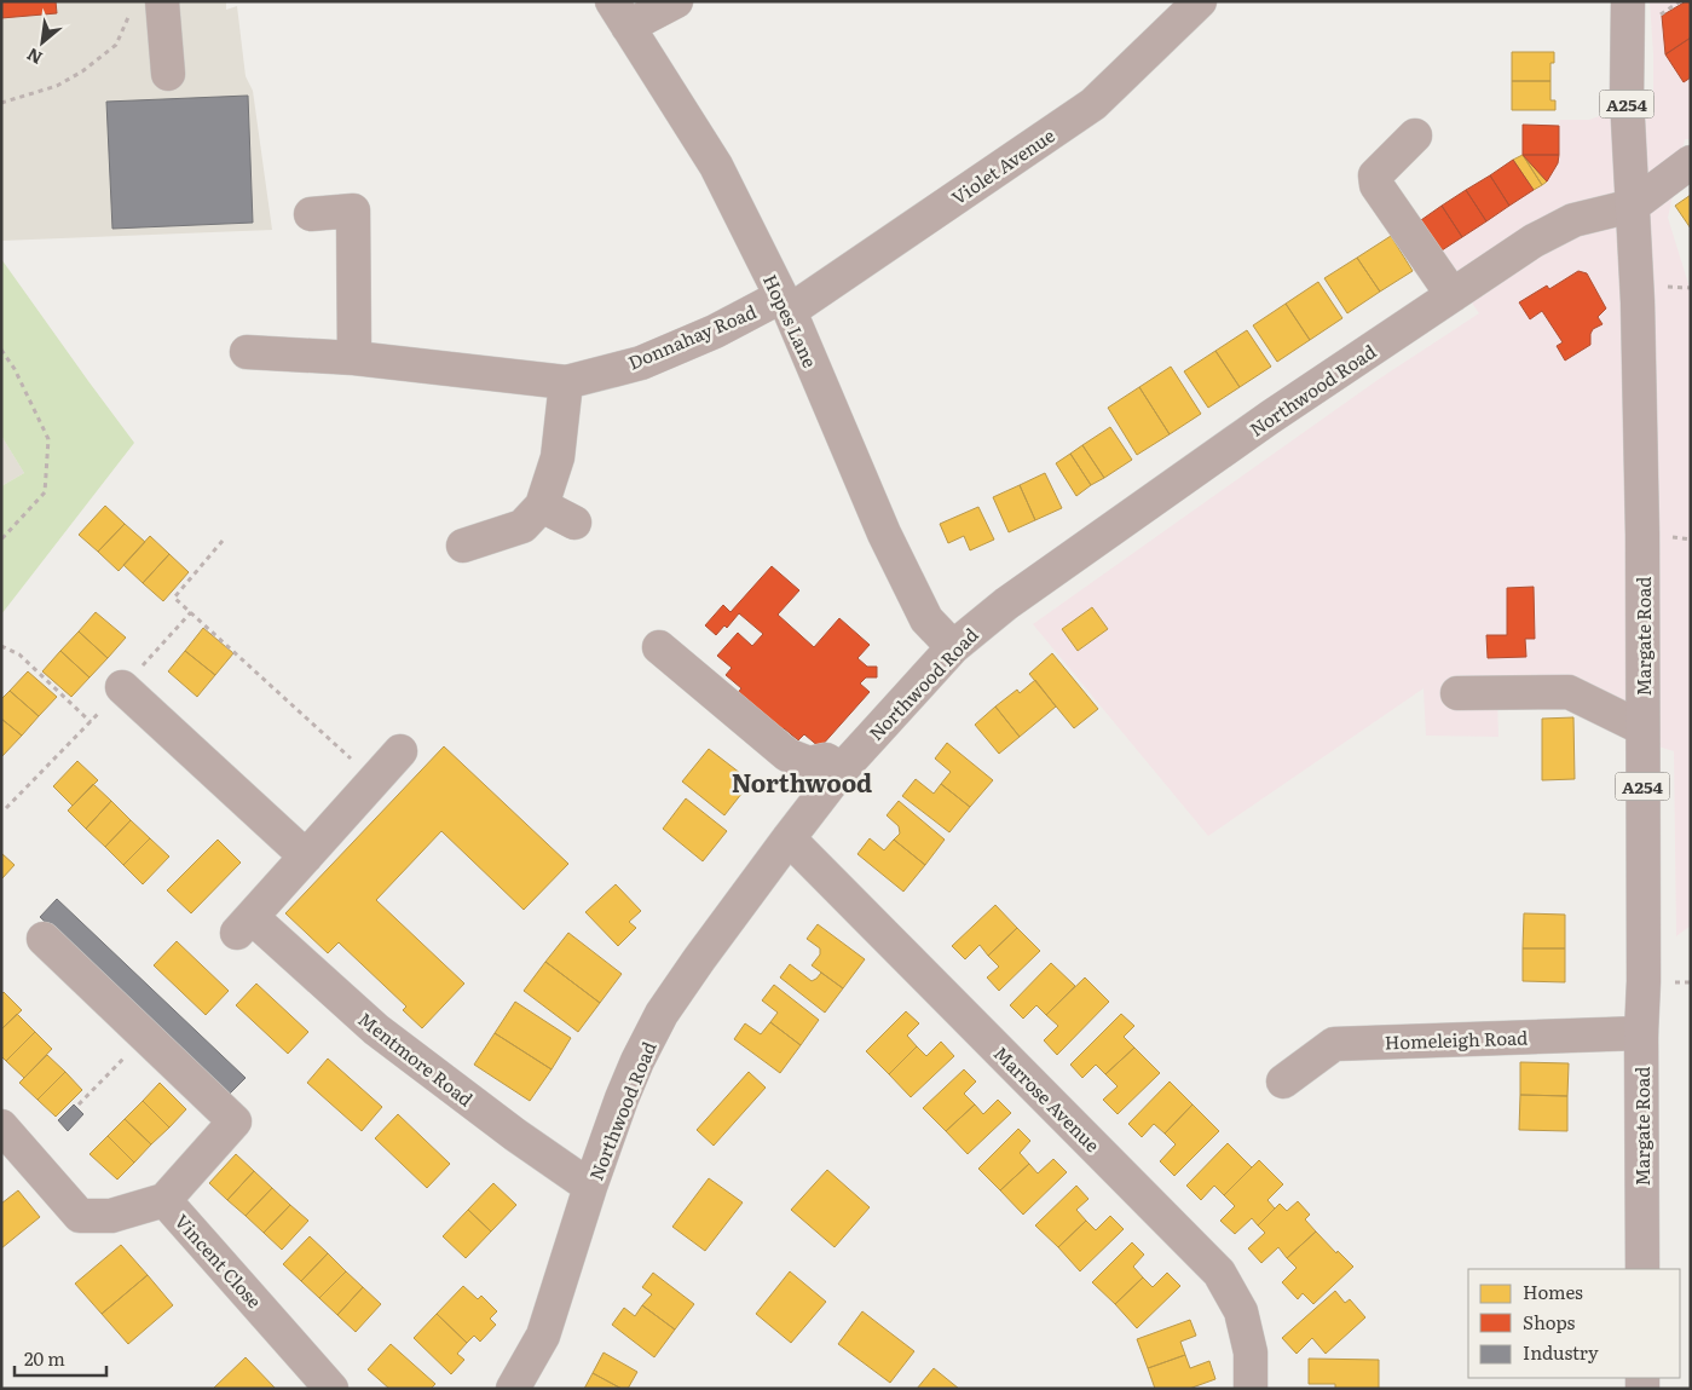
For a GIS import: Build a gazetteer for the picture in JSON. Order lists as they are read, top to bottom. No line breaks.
{"streets":{"main road":["A254","Margate Road"],"street":["Violet Avenue","Hopes Lane","Donnahay Road","Northwood Road","Homeleigh Road","Mentmore Road","Marrose Avenue","Vincent Close"]},"crossings":[["Violet Avenue","Hopes Lane"],["Violet Avenue","Donnahay Road"],["Hopes Lane","Donnahay Road"],["Hopes Lane","Northwood Road"],["Northwood Road","Margate Road"],["Northwood Road","Mentmore Road"],["Northwood Road","Marrose Avenue"],["Margate Road","Homeleigh Road"]],"districts":["Northwood"],"legend":["Homes","Shops","Industry"],"scale_bar":"20 m","north":"bottom left"}
